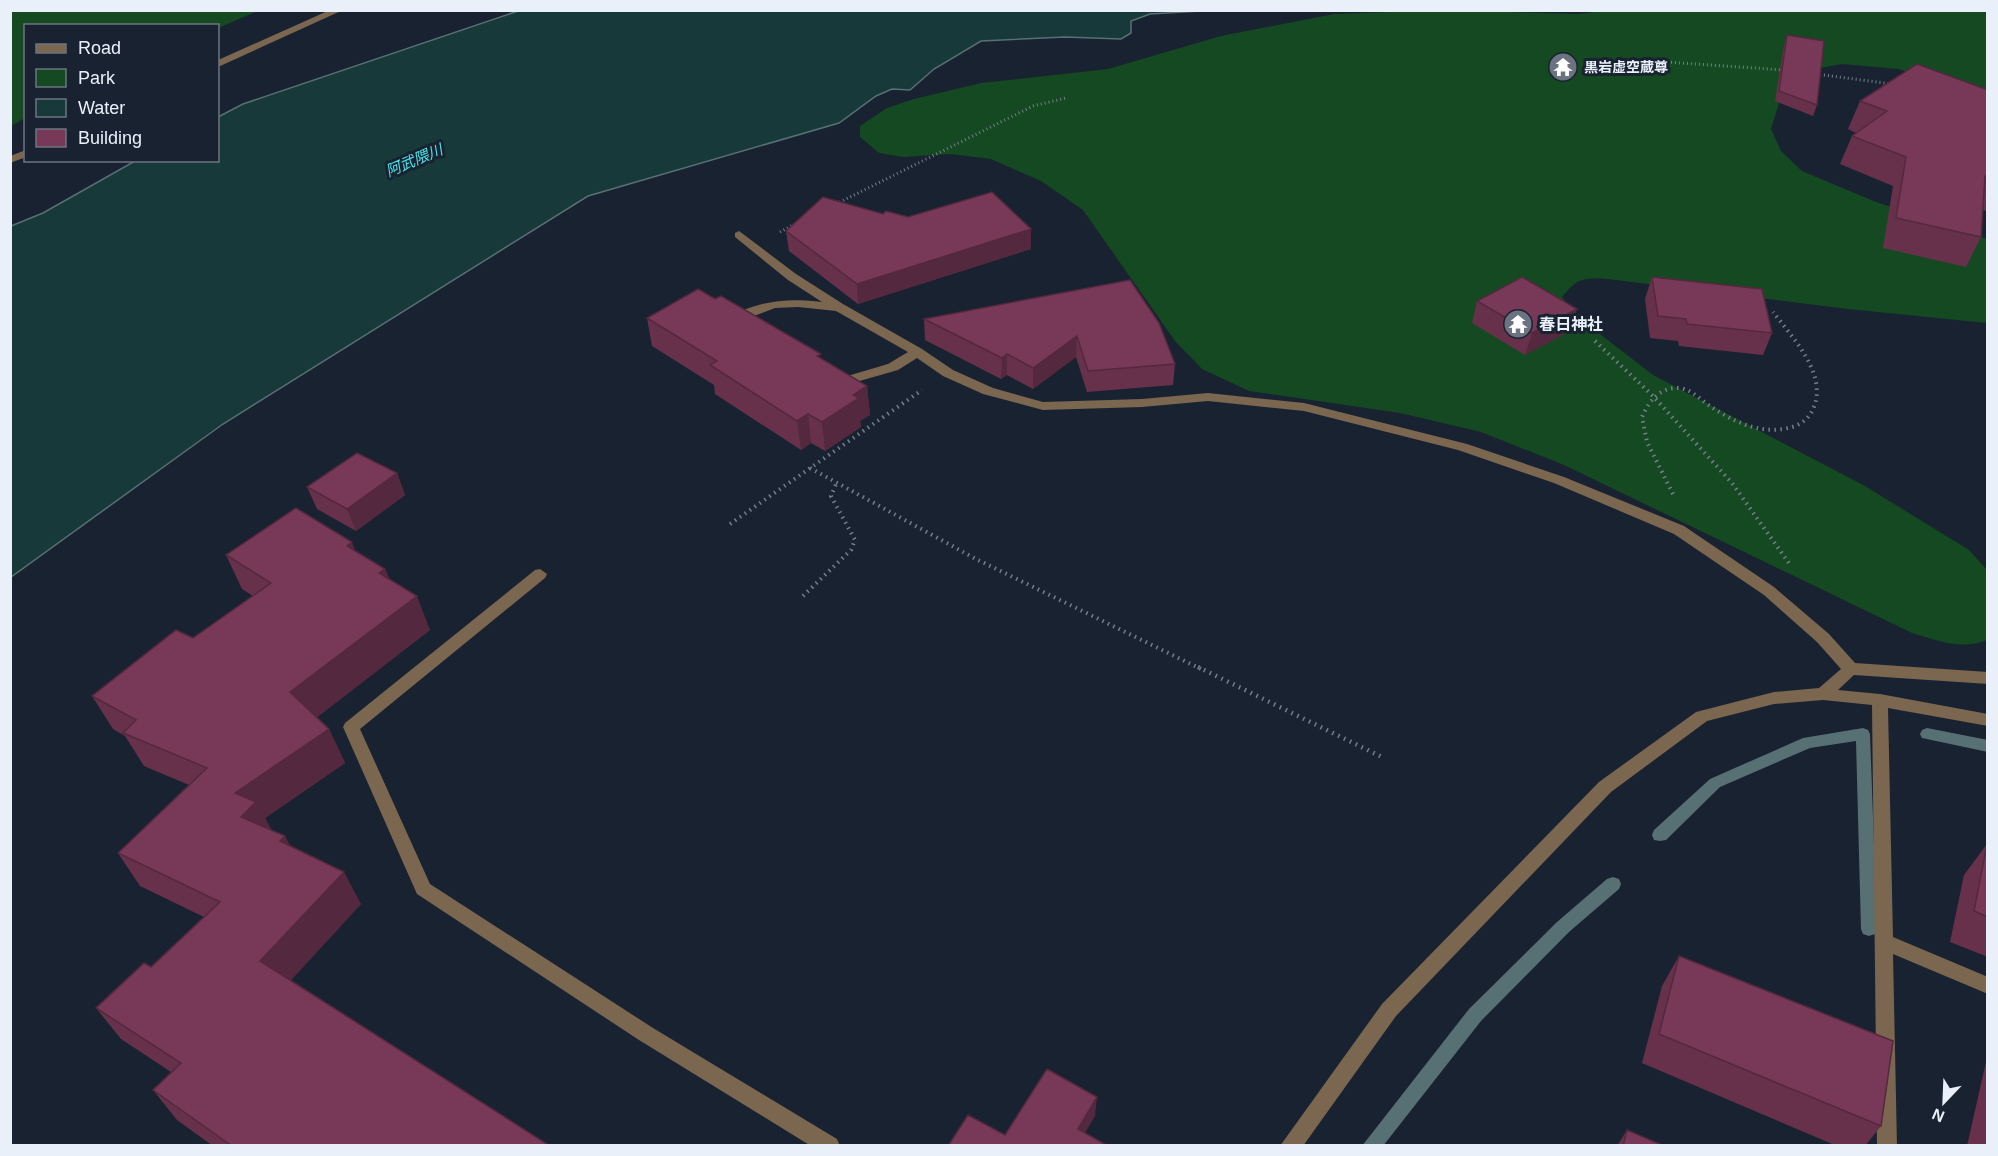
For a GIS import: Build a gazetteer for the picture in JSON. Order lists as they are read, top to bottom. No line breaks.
{"water":["阿武隈川"],"places":{"temple":["黒岩虚空蔵尊","春日神社"]},"legend":["Road","Park","Water","Building"],"north":"bottom left"}
